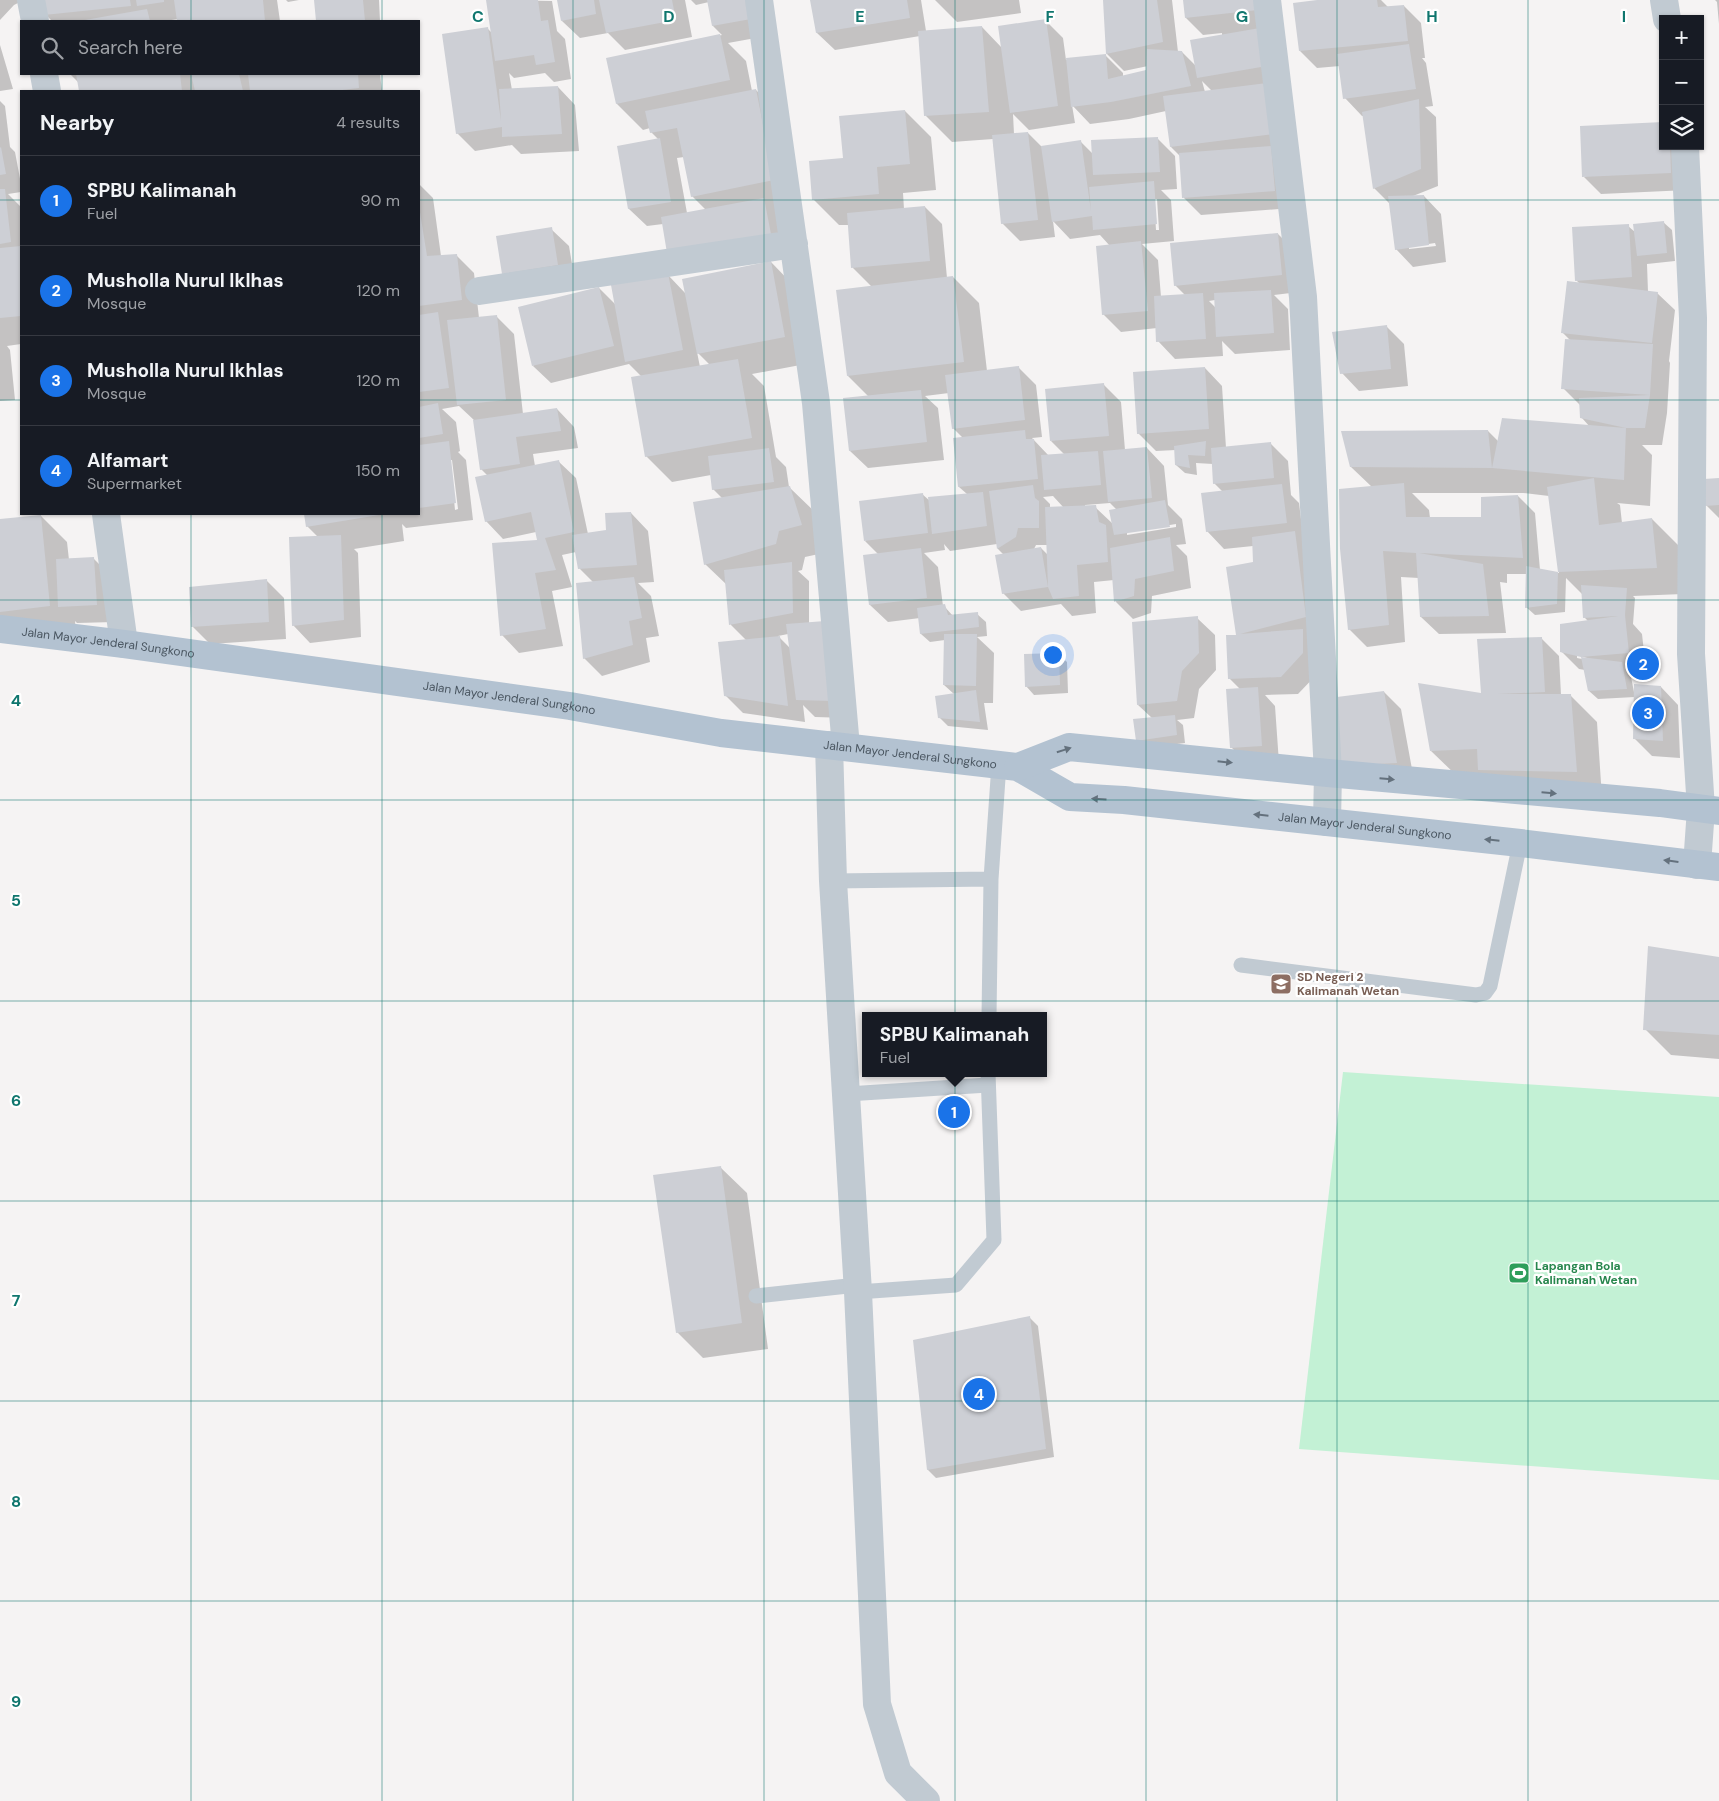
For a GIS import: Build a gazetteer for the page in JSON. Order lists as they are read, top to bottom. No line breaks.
{"streets":{"main road":["Jalan Mayor Jenderal Sungkono"]},"places":{"school or university":["SD Negeri 2 Kalimanah Wetan"],"sports":["Lapangan Bola Kalimanah Wetan"]},"page":{"map_buttons":["+","−"],"search":"Search here","heading":["Nearby","4 results"],"list":[{"mark":"1","name":"SPBU Kalimanah","note":"Fuel","value":"90 m"},{"mark":"2","name":"Musholla Nurul Iklhas","note":"Mosque","value":"120 m"},{"mark":"3","name":"Musholla Nurul Ikhlas","note":"Mosque","value":"120 m"},{"mark":"4","name":"Alfamart","note":"Supermarket","value":"150 m"}],"pins":["2","3","1","4"],"popup":["SPBU Kalimanah","Fuel"]},"grid":{"columns":["C","D","E","F","G","H","I"],"rows":["4","5","6","7","8","9"]}}
